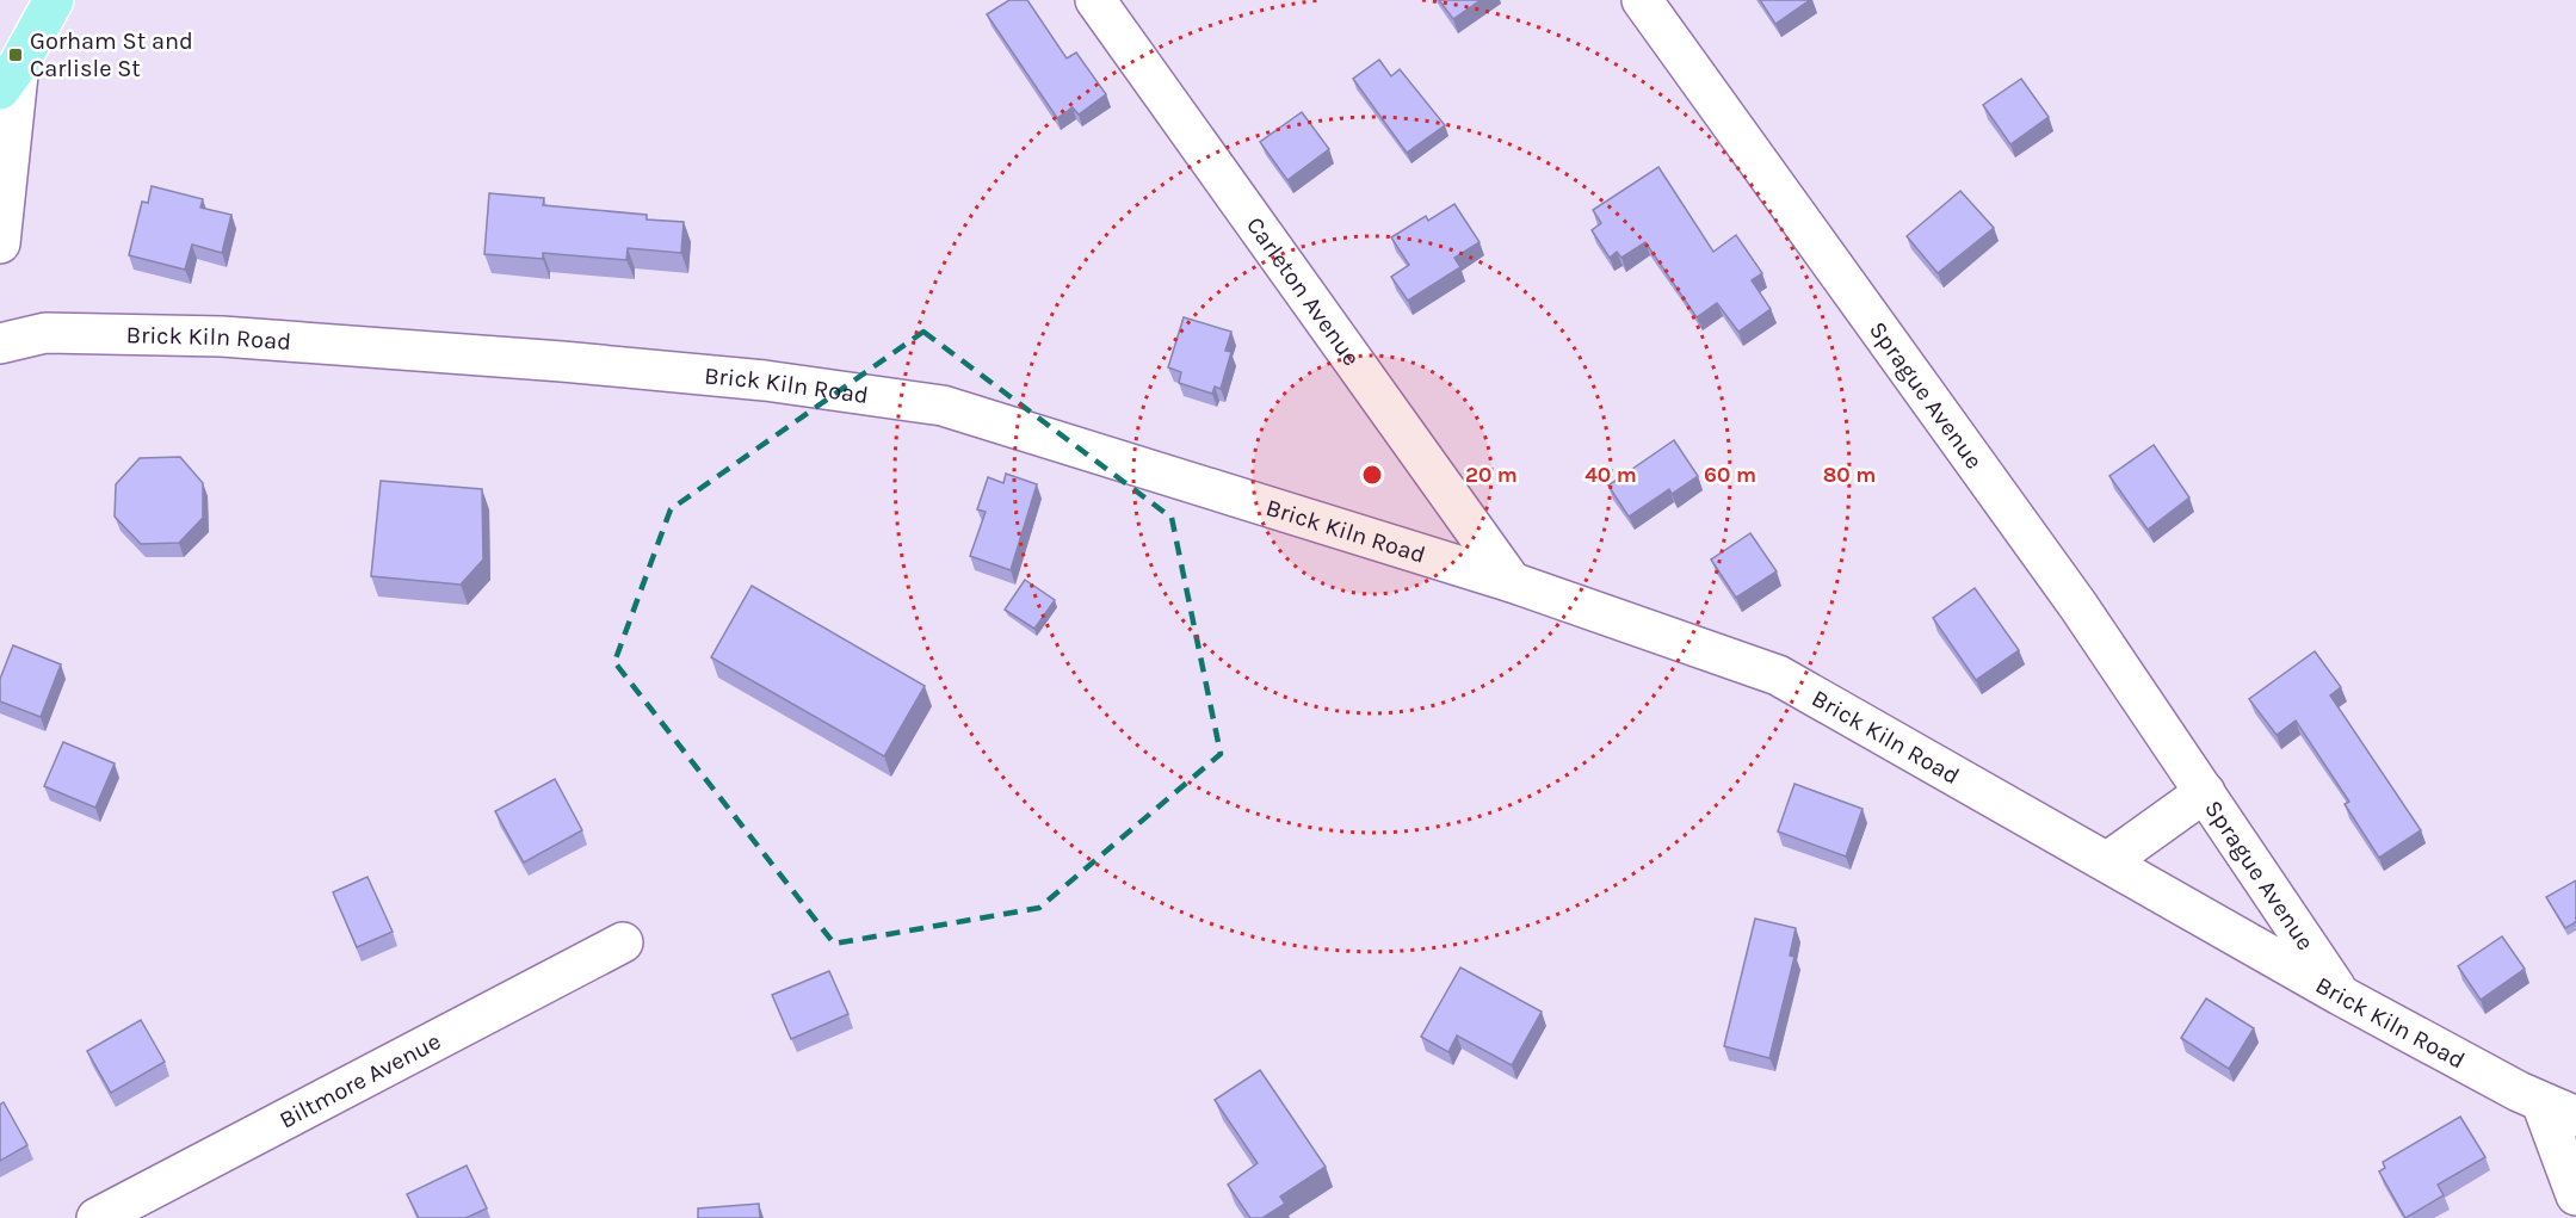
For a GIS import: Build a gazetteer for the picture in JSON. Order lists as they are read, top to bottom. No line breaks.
{"streets":{"street":["Carleton Avenue","Brick Kiln Road","Sprague Avenue","Biltmore Avenue"]},"crossings":[["Carleton Avenue","Brick Kiln Road"],["Brick Kiln Road","Sprague Avenue"]],"places":{"transit":["Gorham St and Carlisle St"]},"rings":["20 m","40 m","60 m","80 m"]}
